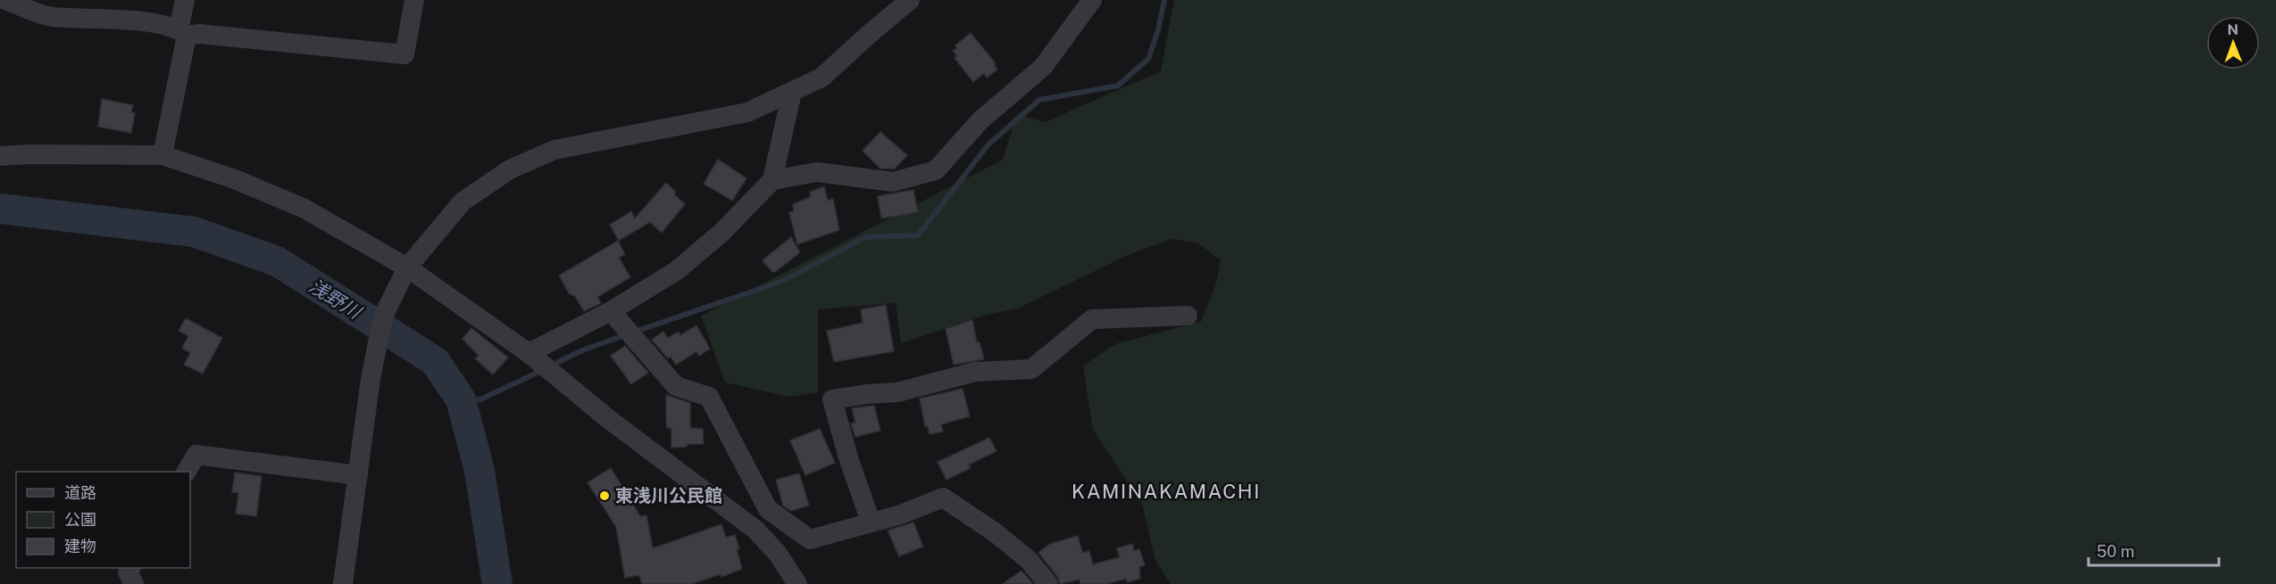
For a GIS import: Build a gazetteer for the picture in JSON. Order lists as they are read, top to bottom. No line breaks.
{"districts":["KAMINAKAMACHI"],"water":["浅野川"],"places":["東浅川公民館"],"legend":["道路","公園","建物"],"scale_bar":"50 m","north":"top"}
